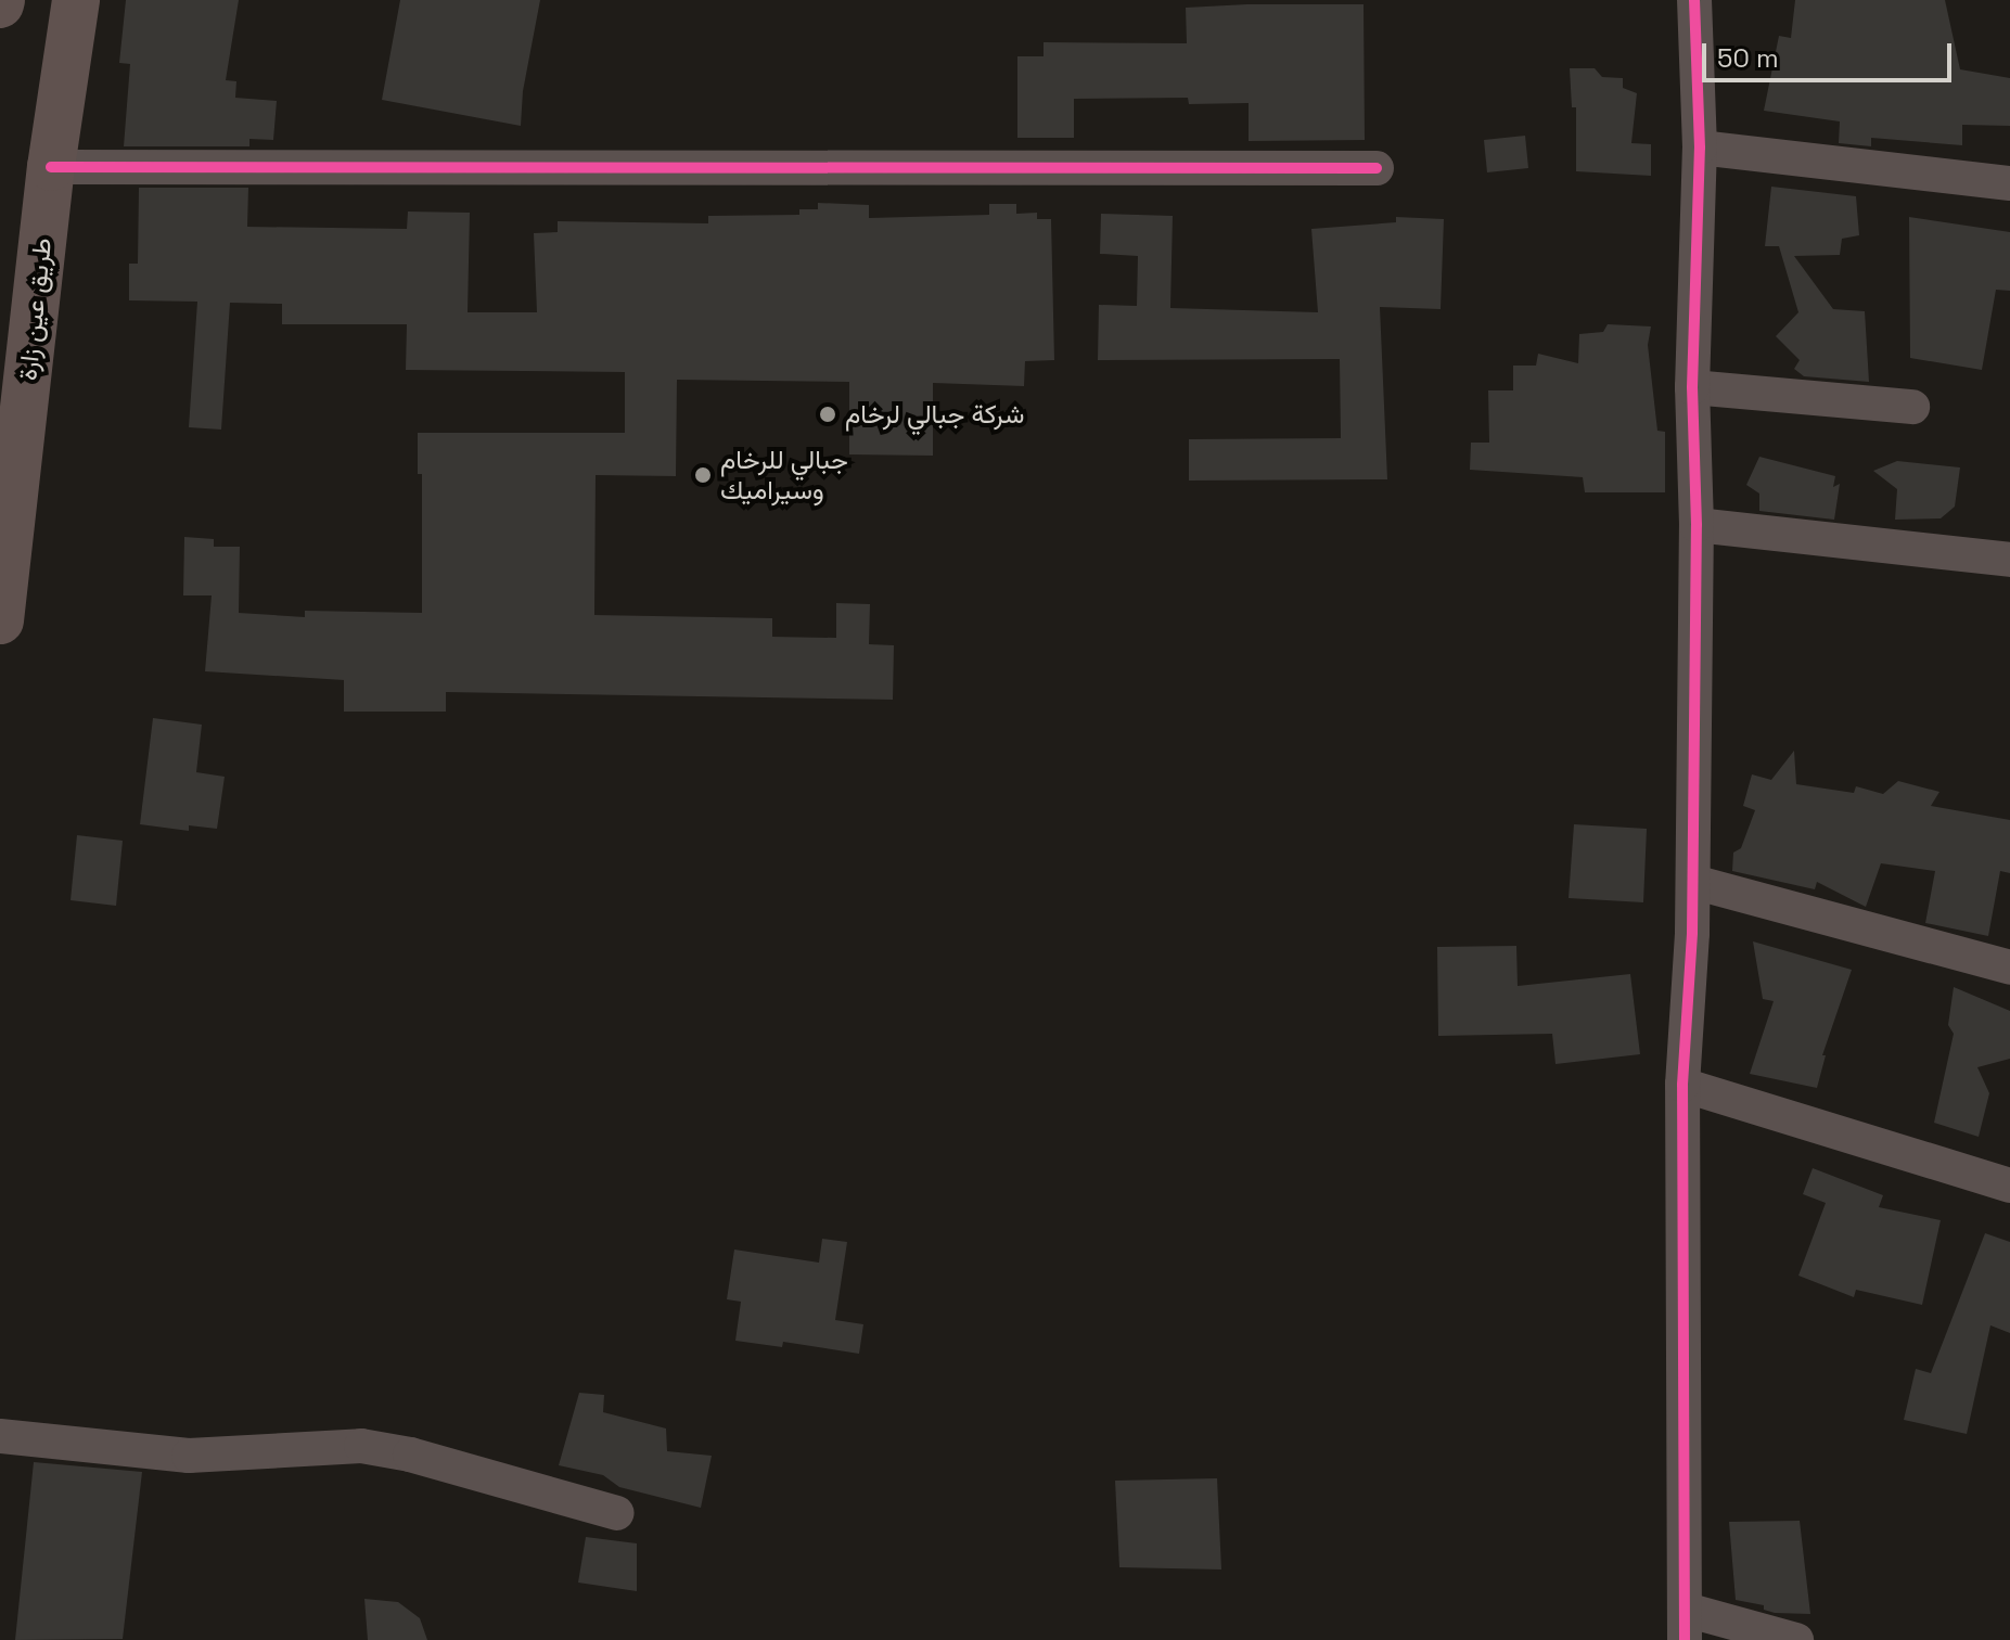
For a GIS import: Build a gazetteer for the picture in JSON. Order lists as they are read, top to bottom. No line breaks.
{"streets":{"main road":["طريق عين زارة"]},"places":["شركة جبالي لرخام","جبالي للرخام وسيراميك"],"scale_bar":"50 m"}
